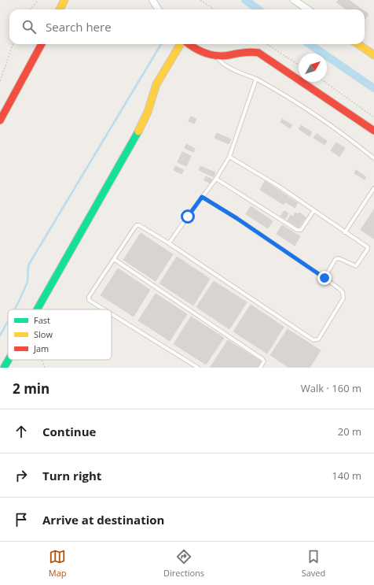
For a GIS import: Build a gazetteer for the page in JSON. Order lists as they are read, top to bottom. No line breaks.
{"legend":["Fast","Slow","Jam"],"north":"top right","page":{"search":"Search here","heading":["2 min","Walk · 160 m"],"list":[["Continue","20 m"],["Turn right","140 m"],"Arrive at destination"],"nav":["Map","Directions","Saved"]}}
